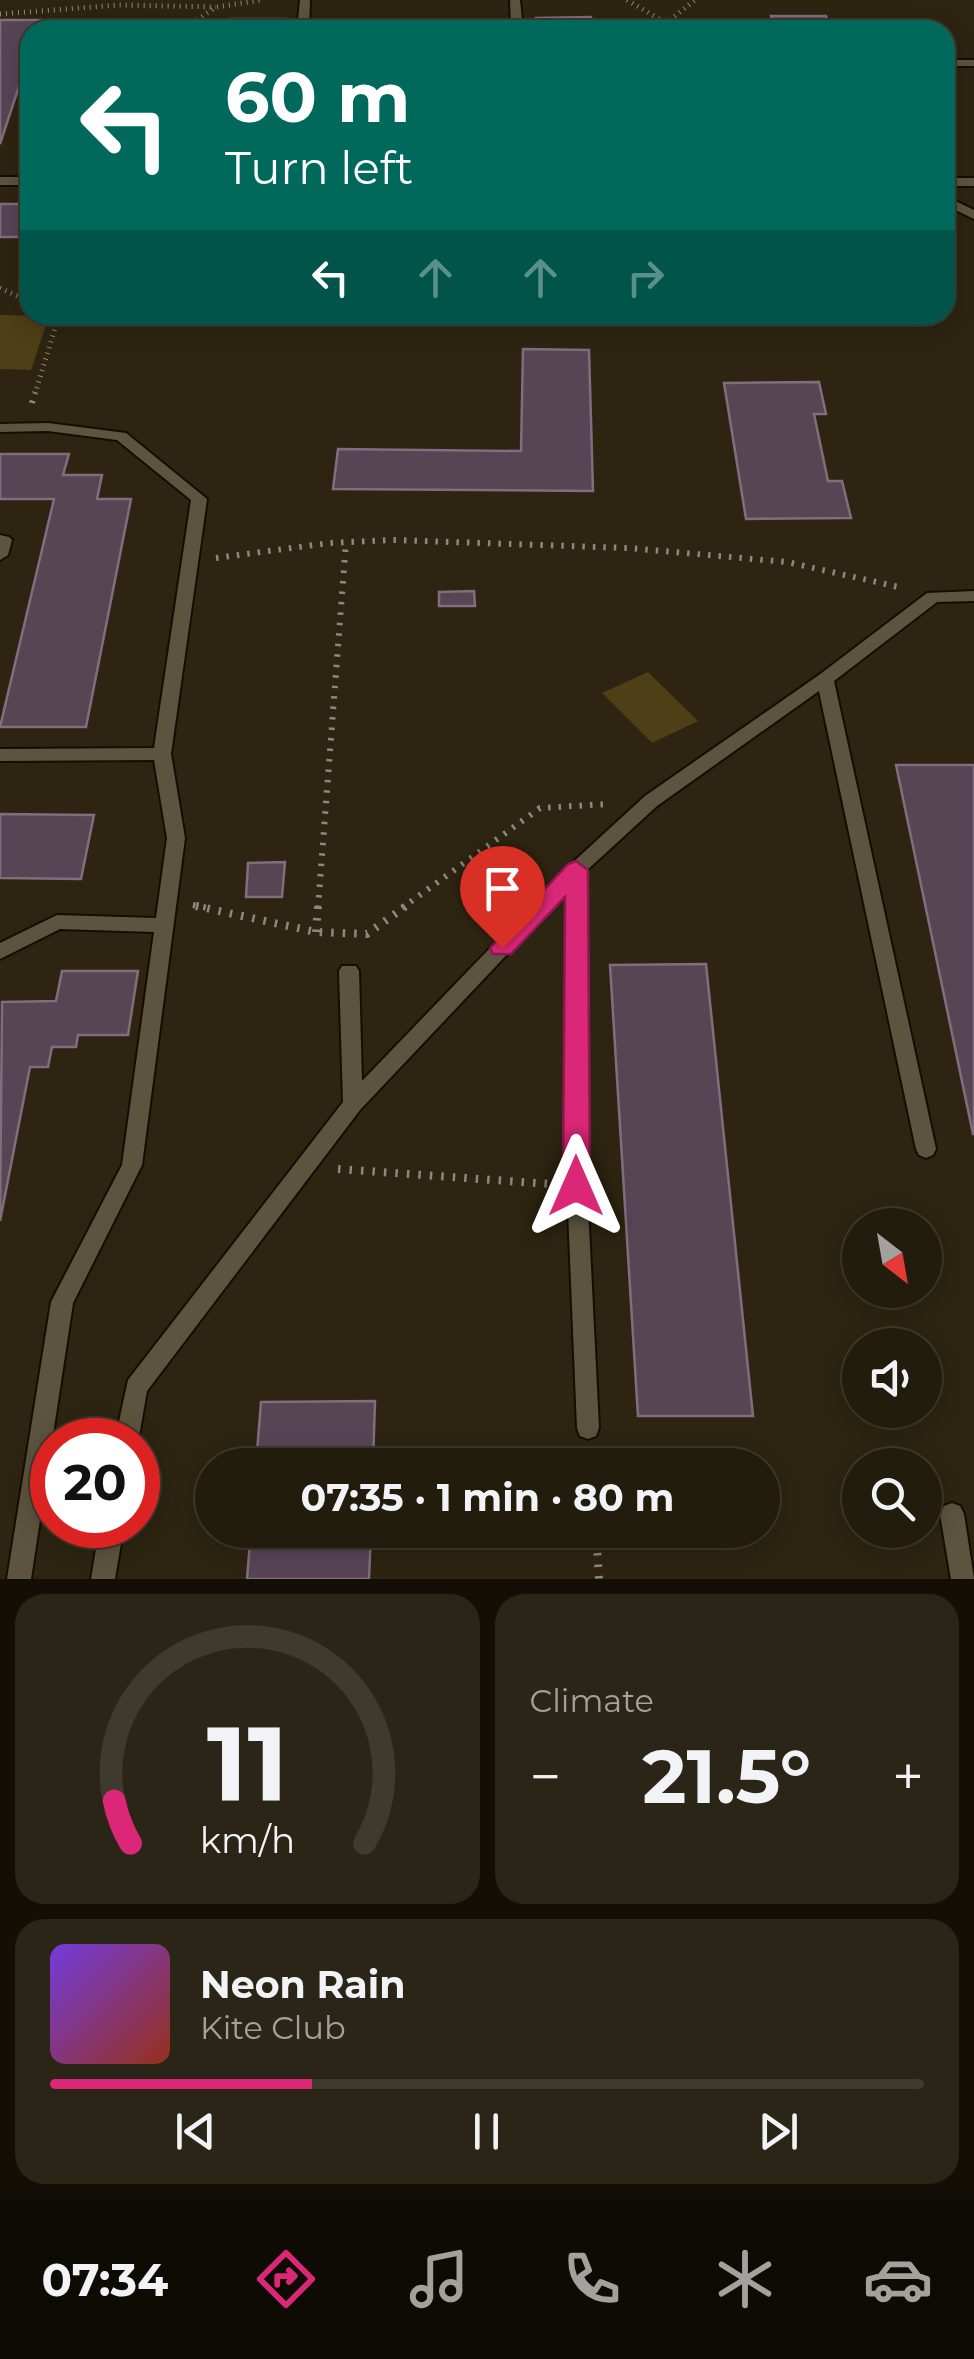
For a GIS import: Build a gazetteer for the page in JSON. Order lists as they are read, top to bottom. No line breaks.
{"north":"bottom right","page":{"turn":["60 m","Turn left"],"limit":"20","trip":"07:35 · 1 min · 80 m","tile":"Climate","heat":["−","21.5°","+"],"song":["Neon Rain","Kite Club"],"tabs":"07:34","gauge":["11","km/h"]}}
